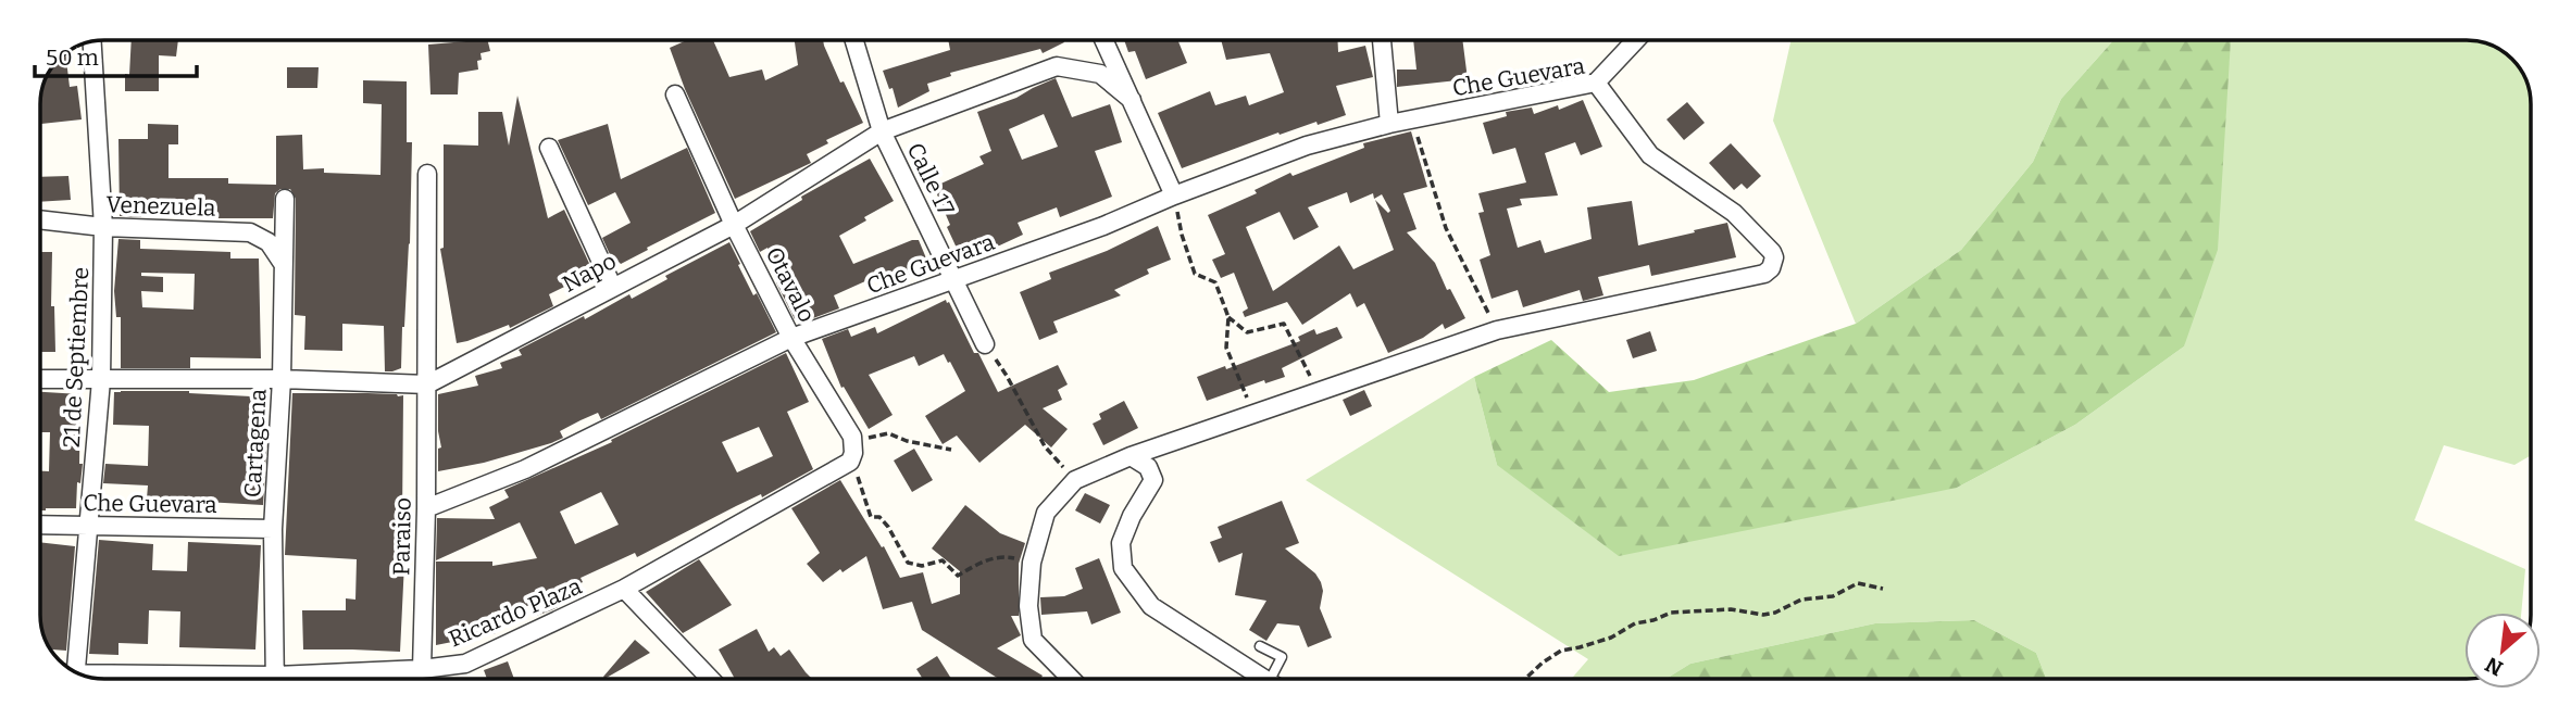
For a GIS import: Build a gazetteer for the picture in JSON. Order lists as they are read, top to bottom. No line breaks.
{"streets":{"street":["Che Guevara","Calle 17","Venezuela","Napo","Otavalo","21 de Septiembre","Cartagena","Paraiso","Ricardo Plaza"]},"crossings":[["Che Guevara","Calle 17"],["Che Guevara","Otavalo"],["Che Guevara","21 de Septiembre"],["Che Guevara","Cartagena"],["Che Guevara","Paraiso"],["Calle 17","Napo"],["Venezuela","21 de Septiembre"],["Venezuela","Cartagena"],["Napo","Otavalo"],["Napo","Paraiso"],["Paraiso","Ricardo Plaza"]],"scale_bar":"50 m","north":"bottom left"}
